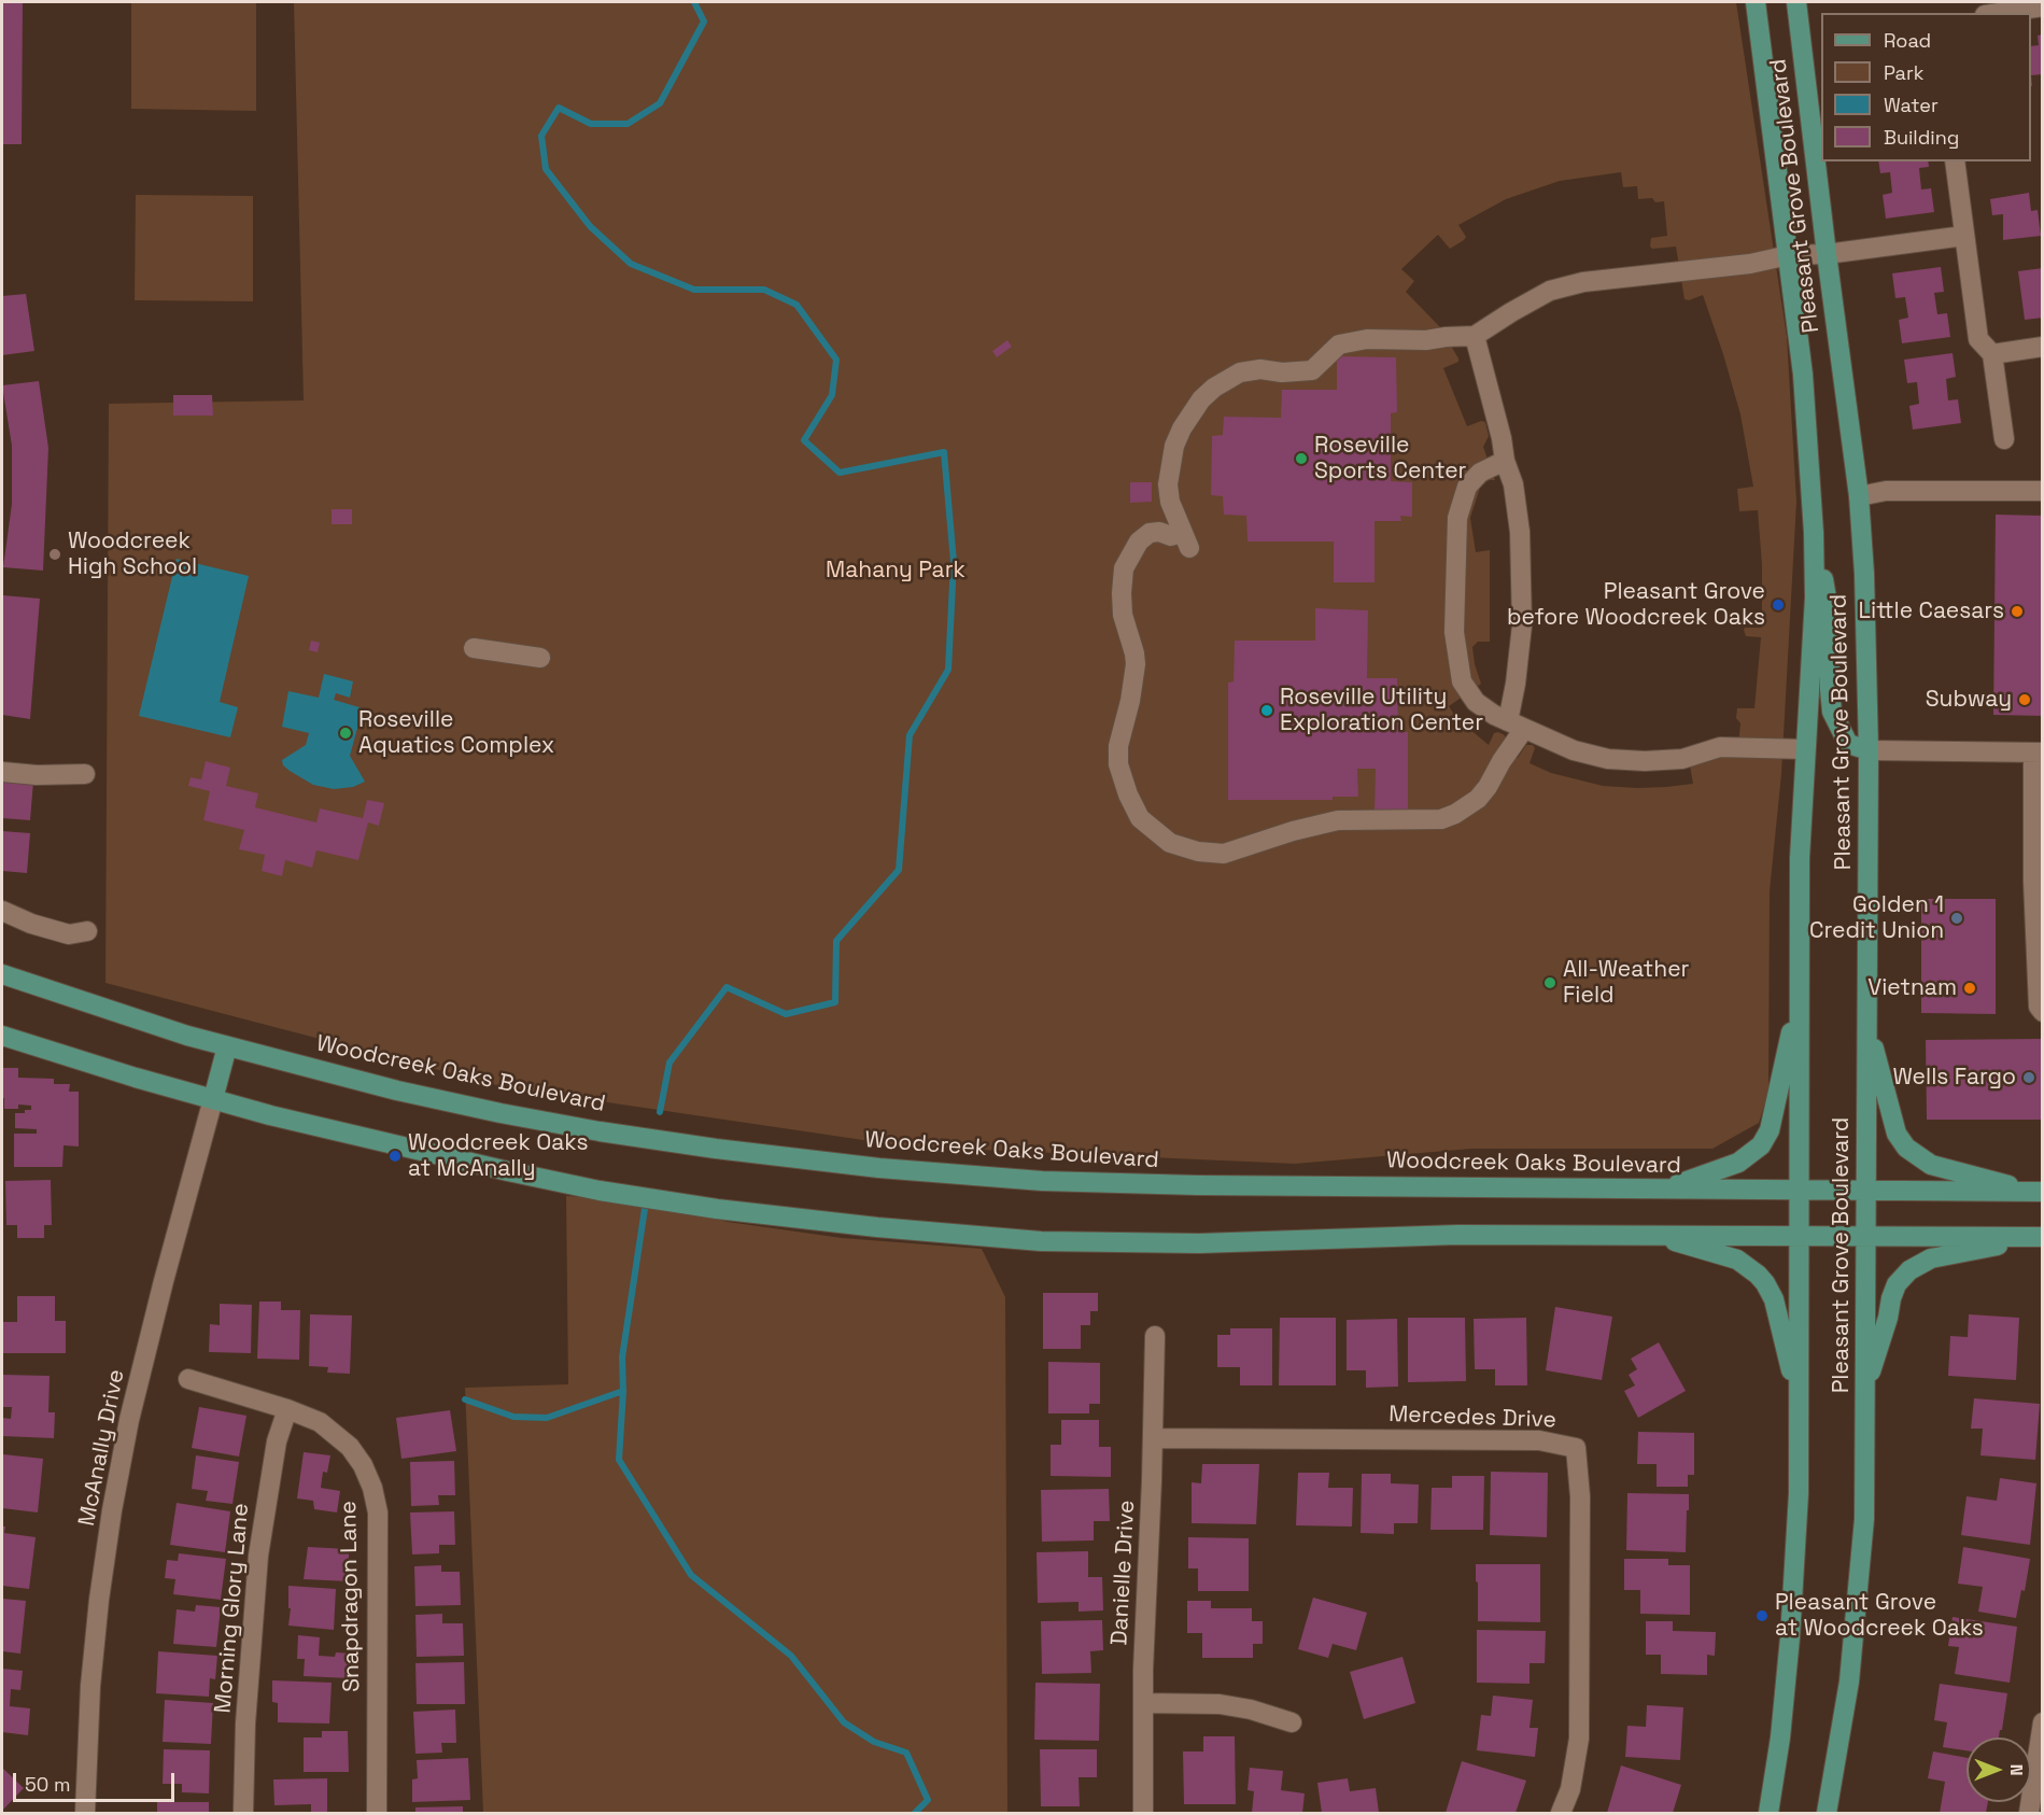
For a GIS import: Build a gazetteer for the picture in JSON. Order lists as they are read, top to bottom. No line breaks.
{"streets":{"main road":["Pleasant Grove Boulevard","Woodcreek Oaks Boulevard"],"street":["Mercedes Drive","McAnally Drive","Danielle Drive","Snapdragon Lane","Morning Glory Lane"]},"crossings":[["Pleasant Grove Boulevard","Woodcreek Oaks Boulevard"],["Mercedes Drive","Danielle Drive"],["Snapdragon Lane","Morning Glory Lane"]],"parks":["Mahany Park"],"places":["Roseville Sports Center","Woodcreek High School","Pleasant Grove before Woodcreek Oaks","Little Caesars","Subway","Roseville Utility Exploration Center","Roseville Aquatics Complex","Golden 1 Credit Union","All-Weather Field","Vietnam","Wells Fargo","Woodcreek Oaks at McAnally","Pleasant Grove at Woodcreek Oaks"],"legend":["Road","Park","Water","Building"],"scale_bar":"50 m","north":"right"}
